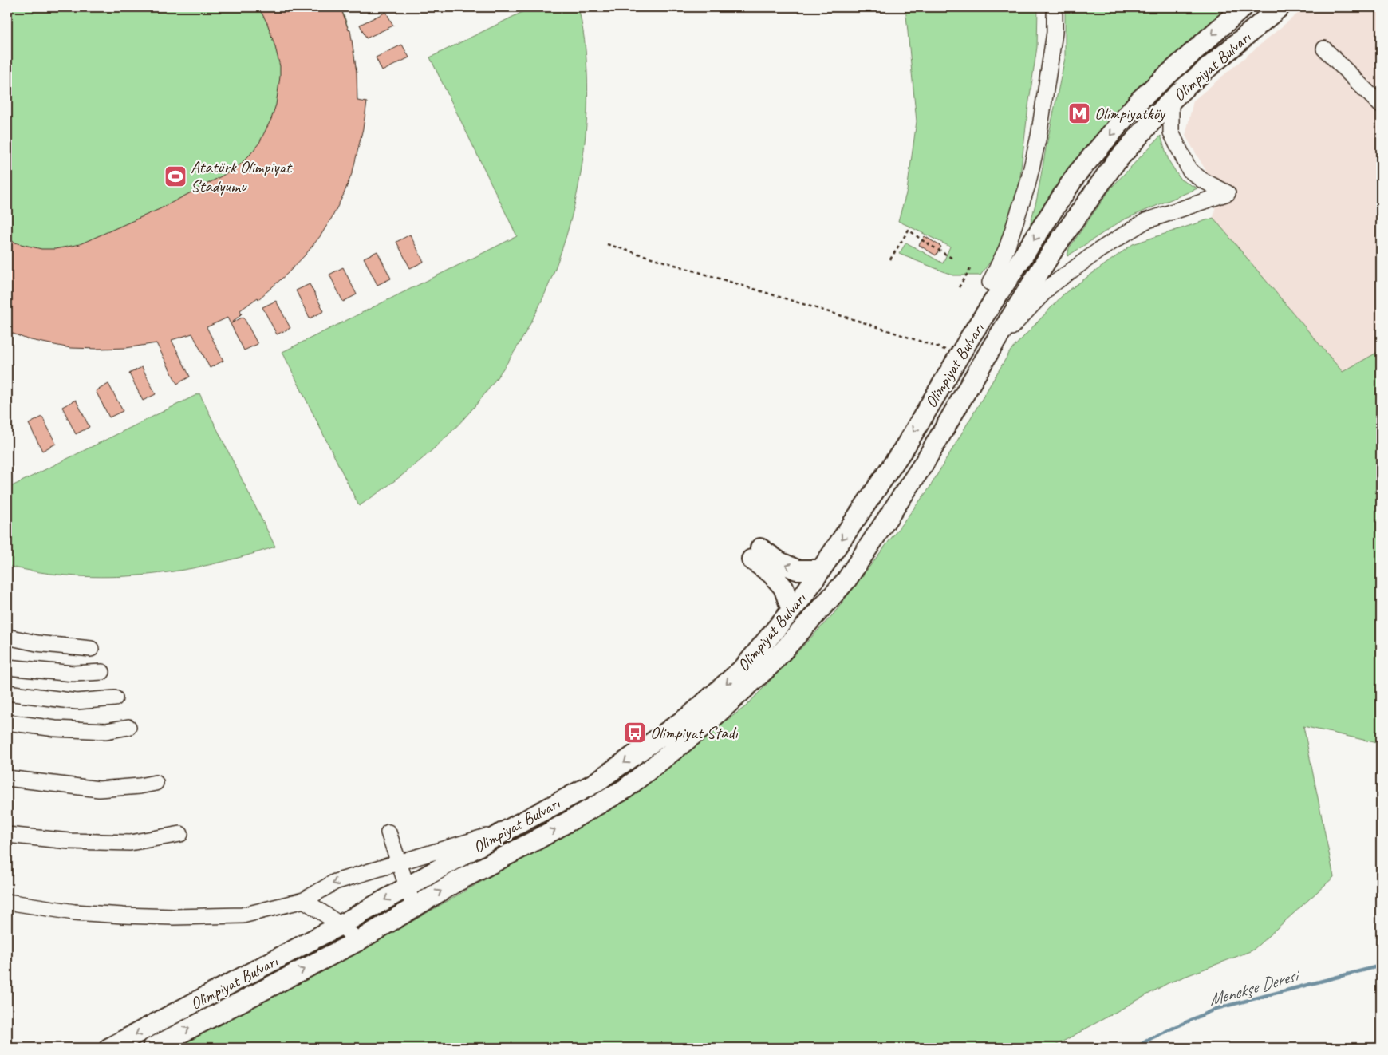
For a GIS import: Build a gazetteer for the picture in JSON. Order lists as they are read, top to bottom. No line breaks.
{"streets":{"main road":["Olimpiyat Bulvarı"]},"water":["Menekşe Deresi"],"places":{"metro station":["Olimpiyatköy"],"sports":["Atatürk Olimpiyat Stadyumu"],"bus stop":["Olimpiyat Stadı"]}}
